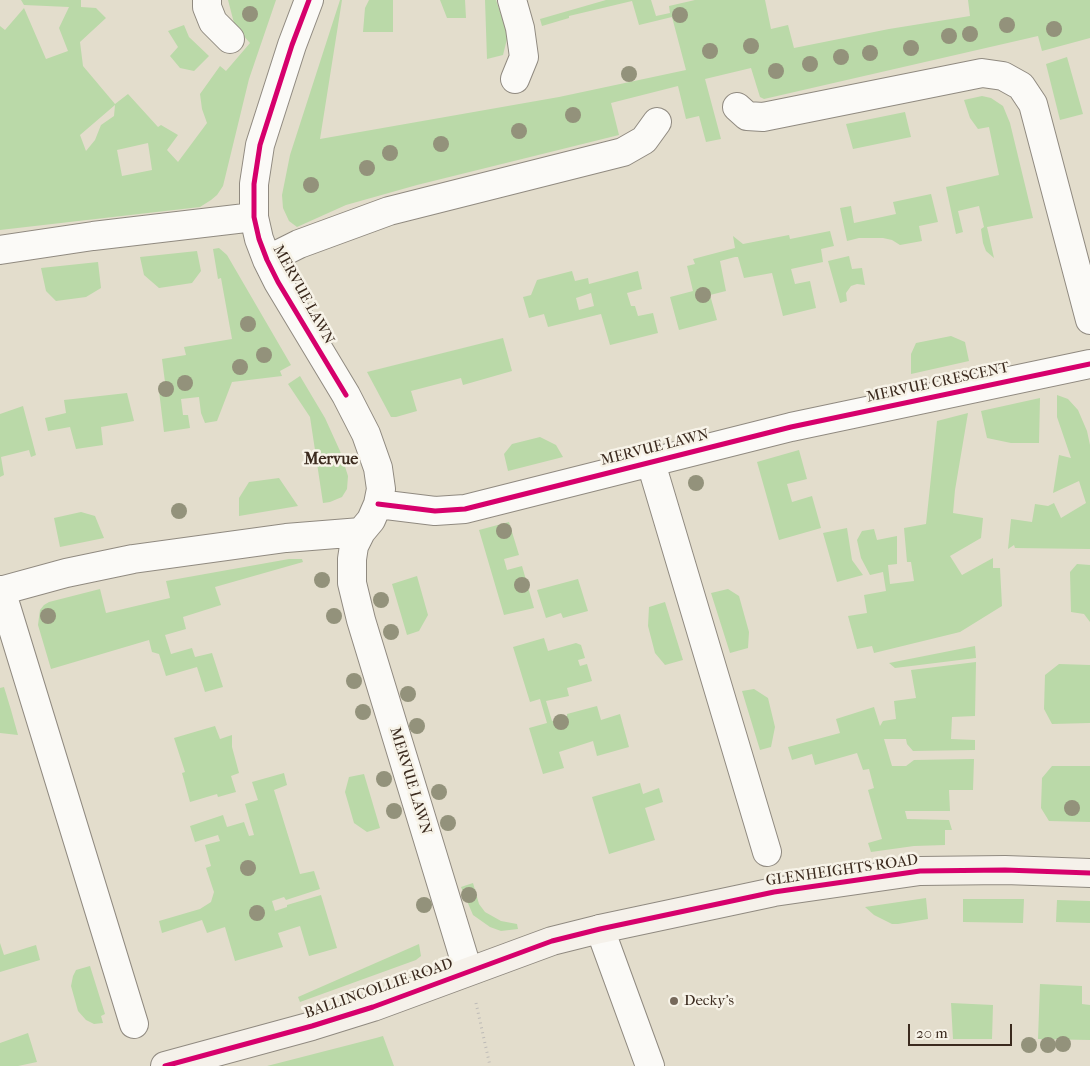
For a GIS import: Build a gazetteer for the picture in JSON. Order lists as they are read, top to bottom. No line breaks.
{"streets":{"street":["MERVUE LAWN","MERVUE CRESCENT","GLENHEIGHTS ROAD","BALLINCOLLIE ROAD"]},"crossings":[["MERVUE LAWN","MERVUE CRESCENT"],["MERVUE LAWN","BALLINCOLLIE ROAD"],["GLENHEIGHTS ROAD","BALLINCOLLIE ROAD"]],"districts":["Mervue"],"places":["Decky's"],"scale_bar":"20 m"}
